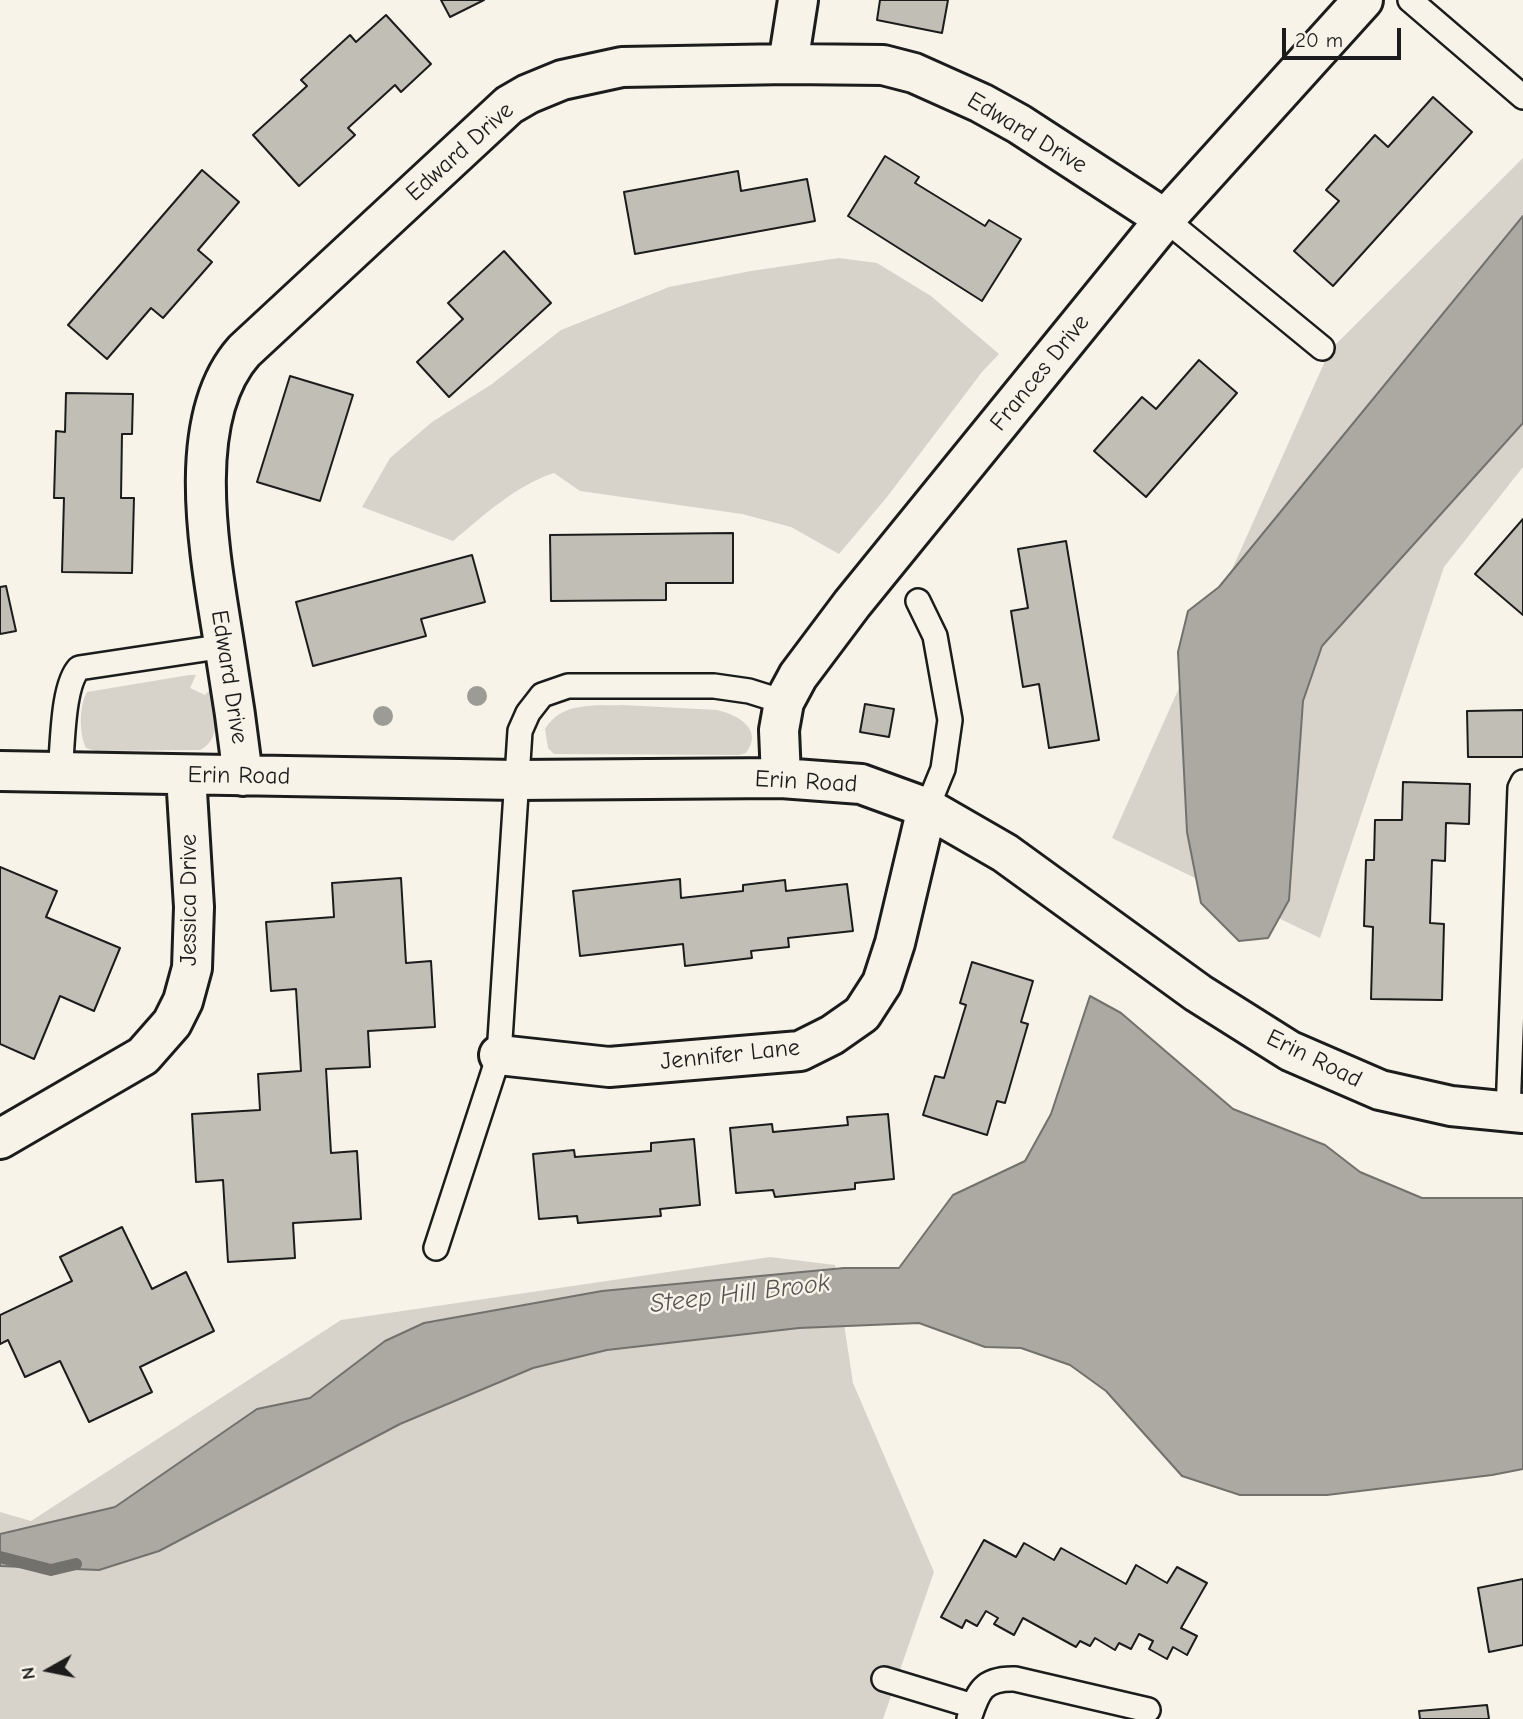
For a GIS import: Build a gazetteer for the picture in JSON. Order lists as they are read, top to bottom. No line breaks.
{"streets":{"street":["Edward Drive","Frances Drive","Erin Road","Jessica Drive","Jennifer Lane"]},"crossings":[["Edward Drive","Frances Drive"],["Edward Drive","Erin Road"],["Frances Drive","Erin Road"],["Erin Road","Jessica Drive"],["Erin Road","Jennifer Lane"]],"water":["Steep Hill Brook"],"scale_bar":"20 m","north":"left"}
